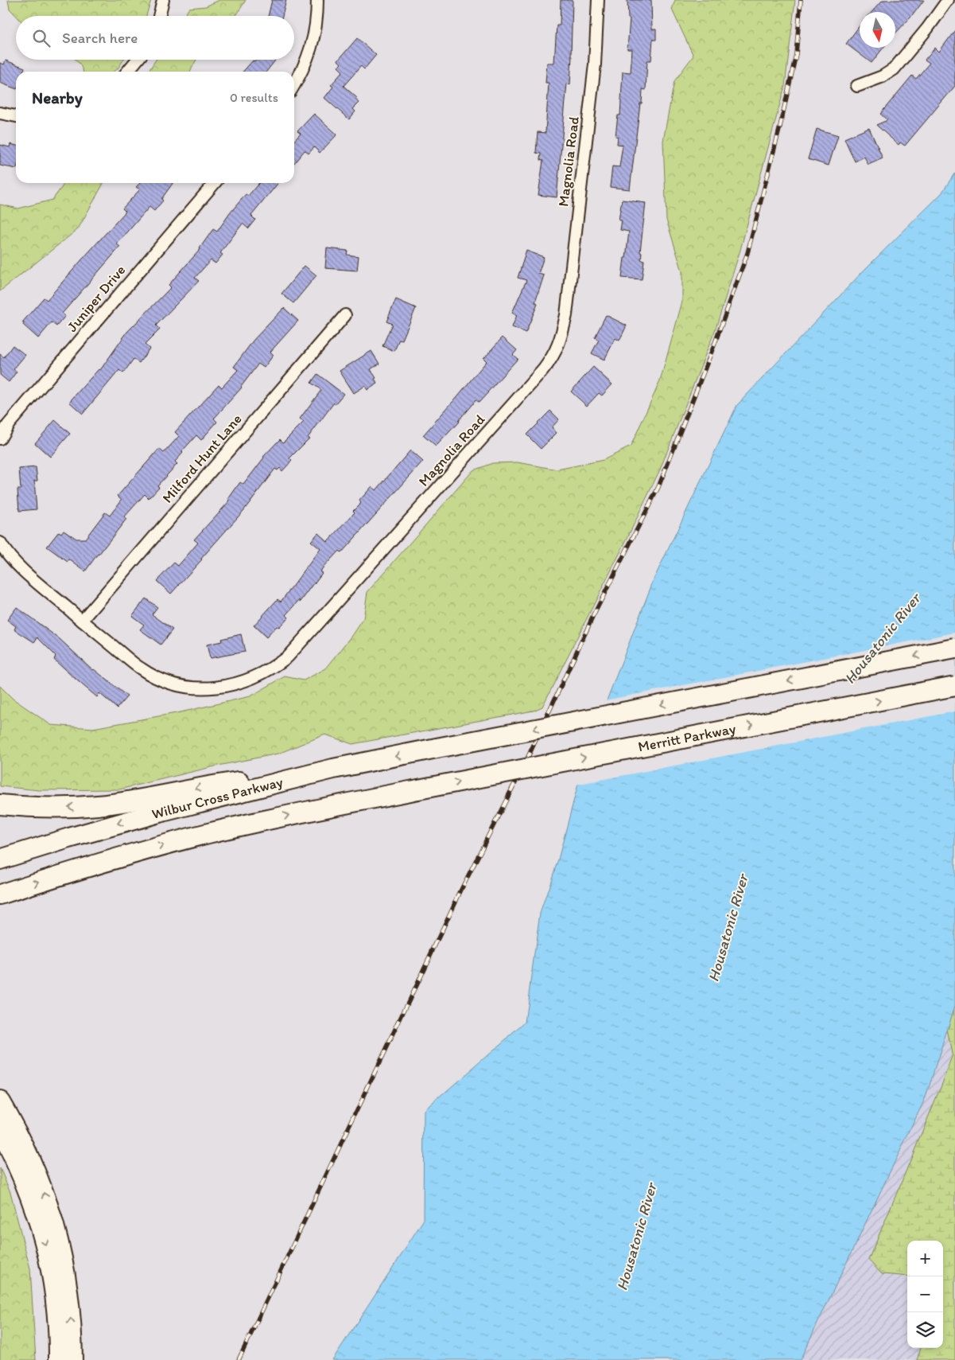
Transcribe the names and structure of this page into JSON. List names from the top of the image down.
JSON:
{
  "streets": {
    "highway": ["Merritt Parkway", "Wilbur Cross Parkway"],
    "street": ["Magnolia Road", "Juniper Drive", "Milford Hunt Lane"]
  },
  "crossings": [
    ["Magnolia Road", "Milford Hunt Lane"]
  ],
  "water": ["Housatonic River"],
  "north": "bottom",
  "page": {
    "search": "Search here",
    "heading": ["Nearby", "0 results"],
    "map_buttons": ["+", "−"]
  }
}
